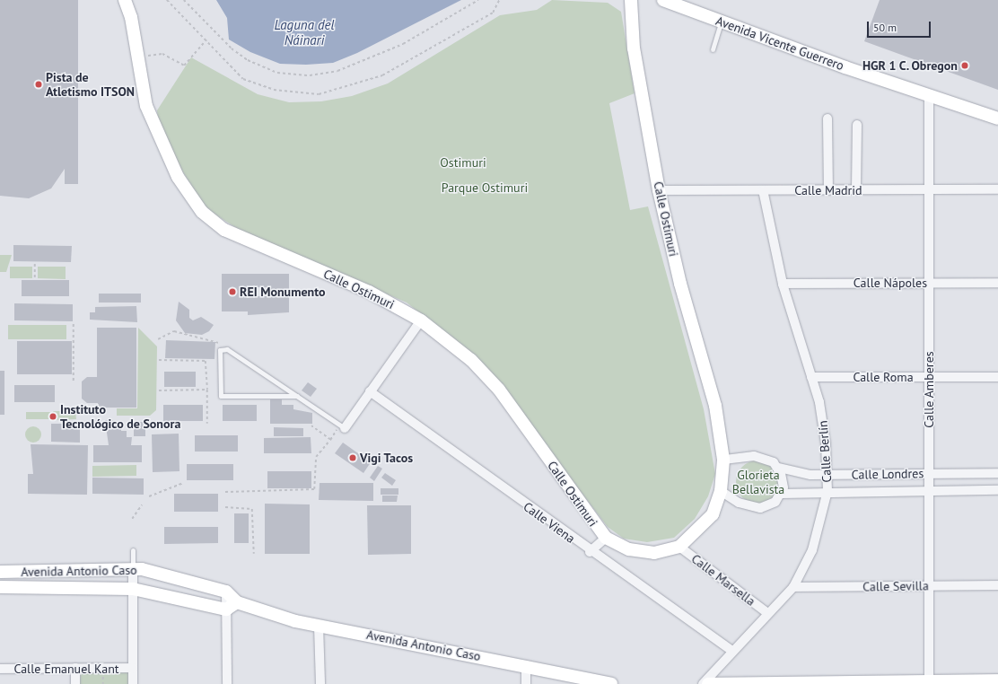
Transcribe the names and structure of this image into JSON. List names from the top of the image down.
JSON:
{
  "streets": {
    "street": [
      "Avenida Vicente Guerrero",
      "Calle Madrid",
      "Calle Ostimuri",
      "Calle Nápoles",
      "Calle Roma",
      "Calle Amberes",
      "Calle Berlín",
      "Calle Londres",
      "Calle Viena",
      "Avenida Antonio Caso",
      "Calle Marsella",
      "Calle Sevilla",
      "Calle Emanuel Kant"
    ]
  },
  "crossings": [
    ["Avenida Vicente Guerrero", "Calle Amberes"],
    ["Calle Madrid", "Calle Ostimuri"],
    ["Calle Madrid", "Calle Amberes"],
    ["Calle Madrid", "Calle Berlín"],
    ["Calle Ostimuri", "Calle Londres"],
    ["Calle Ostimuri", "Calle Marsella"],
    ["Calle Nápoles", "Calle Amberes"],
    ["Calle Nápoles", "Calle Berlín"],
    ["Calle Roma", "Calle Amberes"],
    ["Calle Roma", "Calle Berlín"],
    ["Calle Amberes", "Calle Londres"],
    ["Calle Amberes", "Calle Sevilla"],
    ["Calle Berlín", "Calle Londres"],
    ["Calle Berlín", "Calle Viena"],
    ["Calle Berlín", "Calle Marsella"],
    ["Calle Berlín", "Calle Sevilla"]
  ],
  "water": ["Laguna del Náinari"],
  "parks": ["Ostimuri", "Parque Ostimuri", "Glorieta Bellavista"],
  "places": [
    "HGR 1 C. Obregon",
    "Pista de Atletismo ITSON",
    "REI Monumento",
    "Instituto Tecnológico de Sonora",
    "Vigi Tacos"
  ],
  "scale_bar": "50 m"
}
